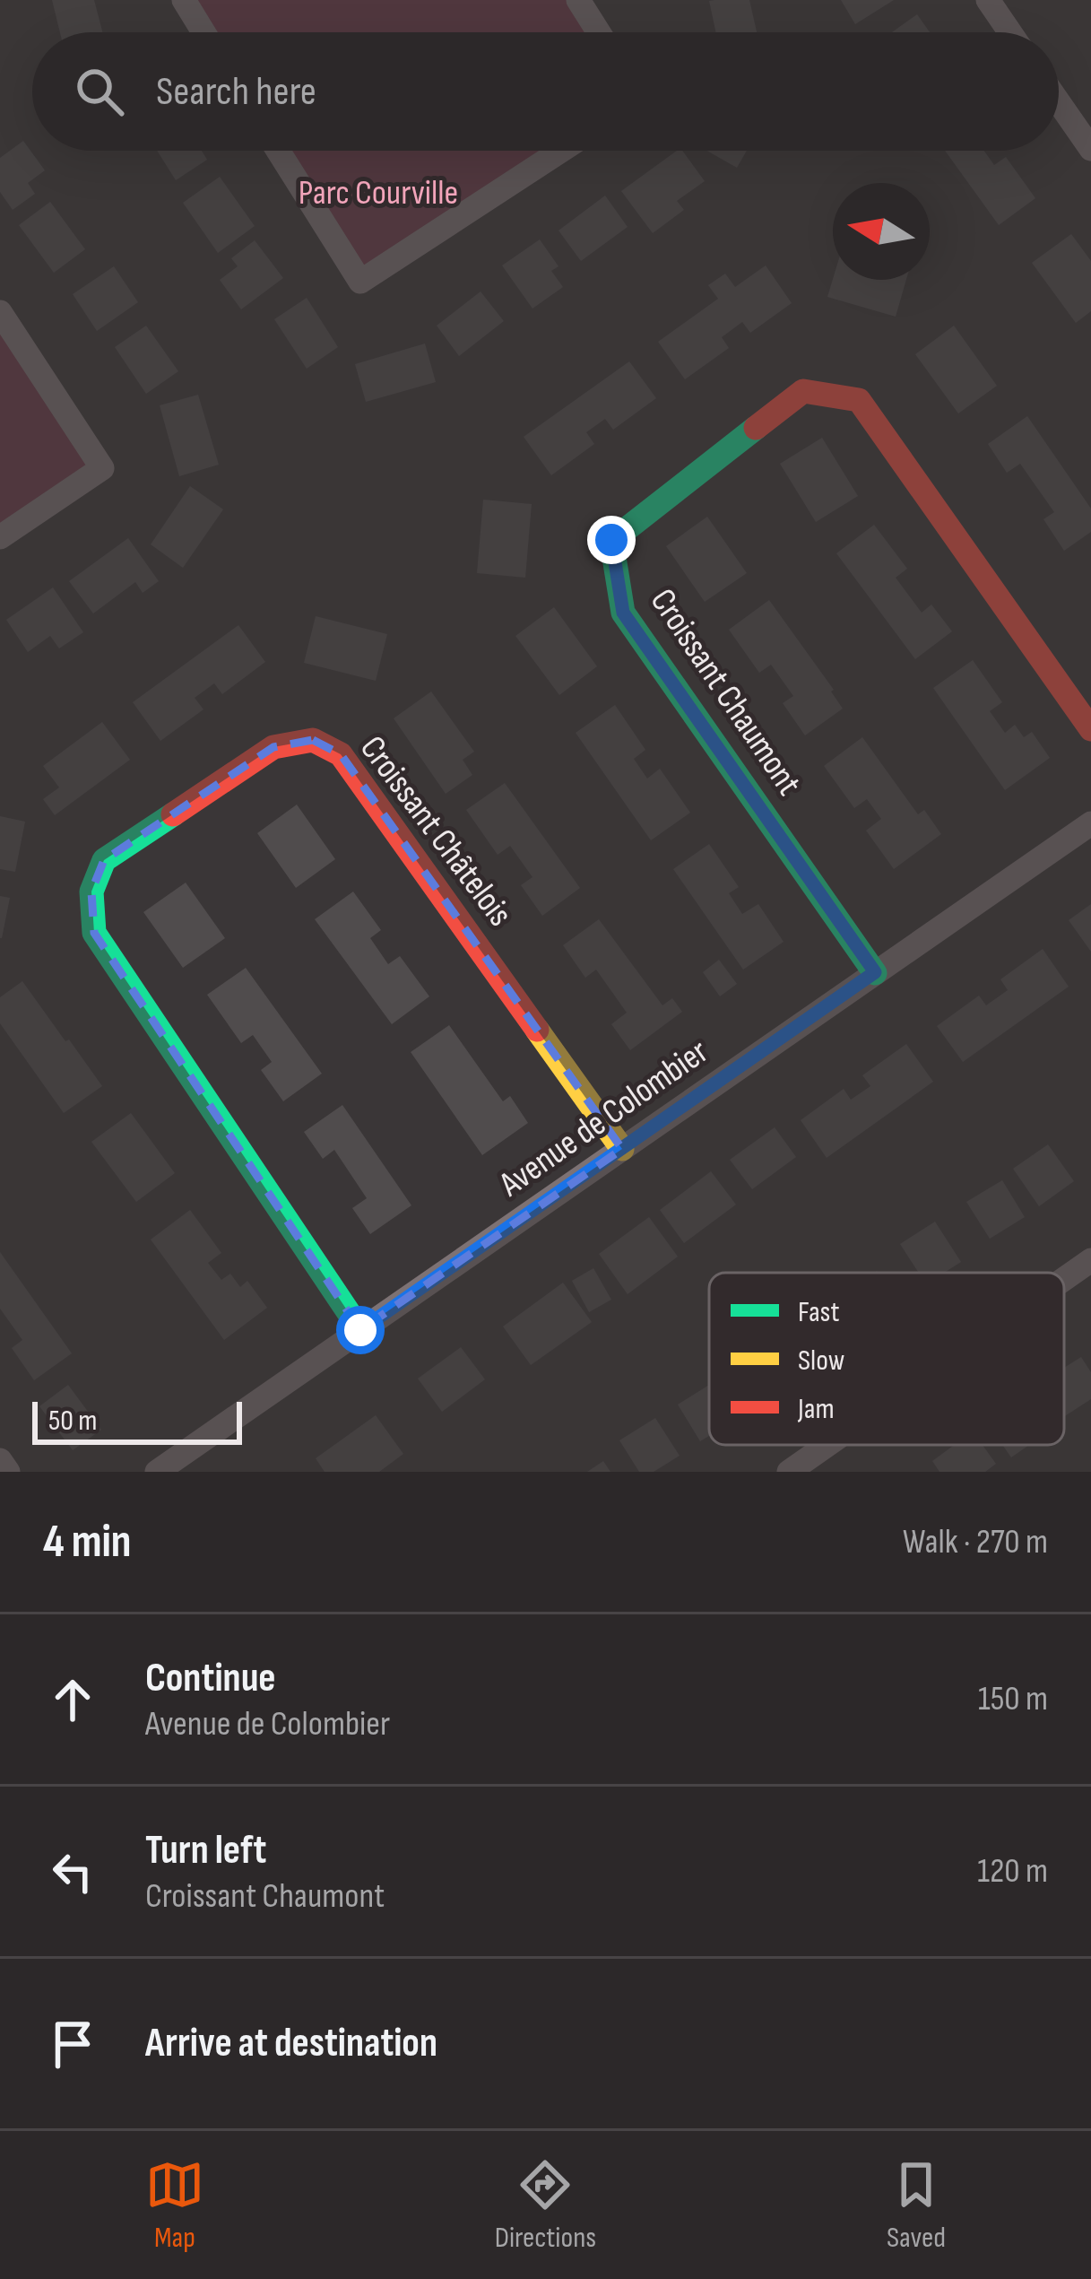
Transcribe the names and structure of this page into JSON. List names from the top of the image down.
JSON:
{
  "streets": {
    "street": ["Croissant Chaumont", "Croissant Châtelois", "Avenue de Colombier"]
  },
  "crossings": [
    ["Croissant Chaumont", "Avenue de Colombier"],
    ["Croissant Châtelois", "Avenue de Colombier"]
  ],
  "parks": ["Parc Courville"],
  "legend": ["Fast", "Slow", "Jam"],
  "scale_bar": "50 m",
  "north": "left",
  "page": {
    "search": "Search here",
    "scale": "50 m",
    "heading": ["4 min", "Walk · 270 m"],
    "list": [
      ["Continue", "Avenue de Colombier", "150 m"],
      ["Turn left", "Croissant Chaumont", "120 m"],
      "Arrive at destination"
    ],
    "nav": ["Map", "Directions", "Saved"]
  }
}
